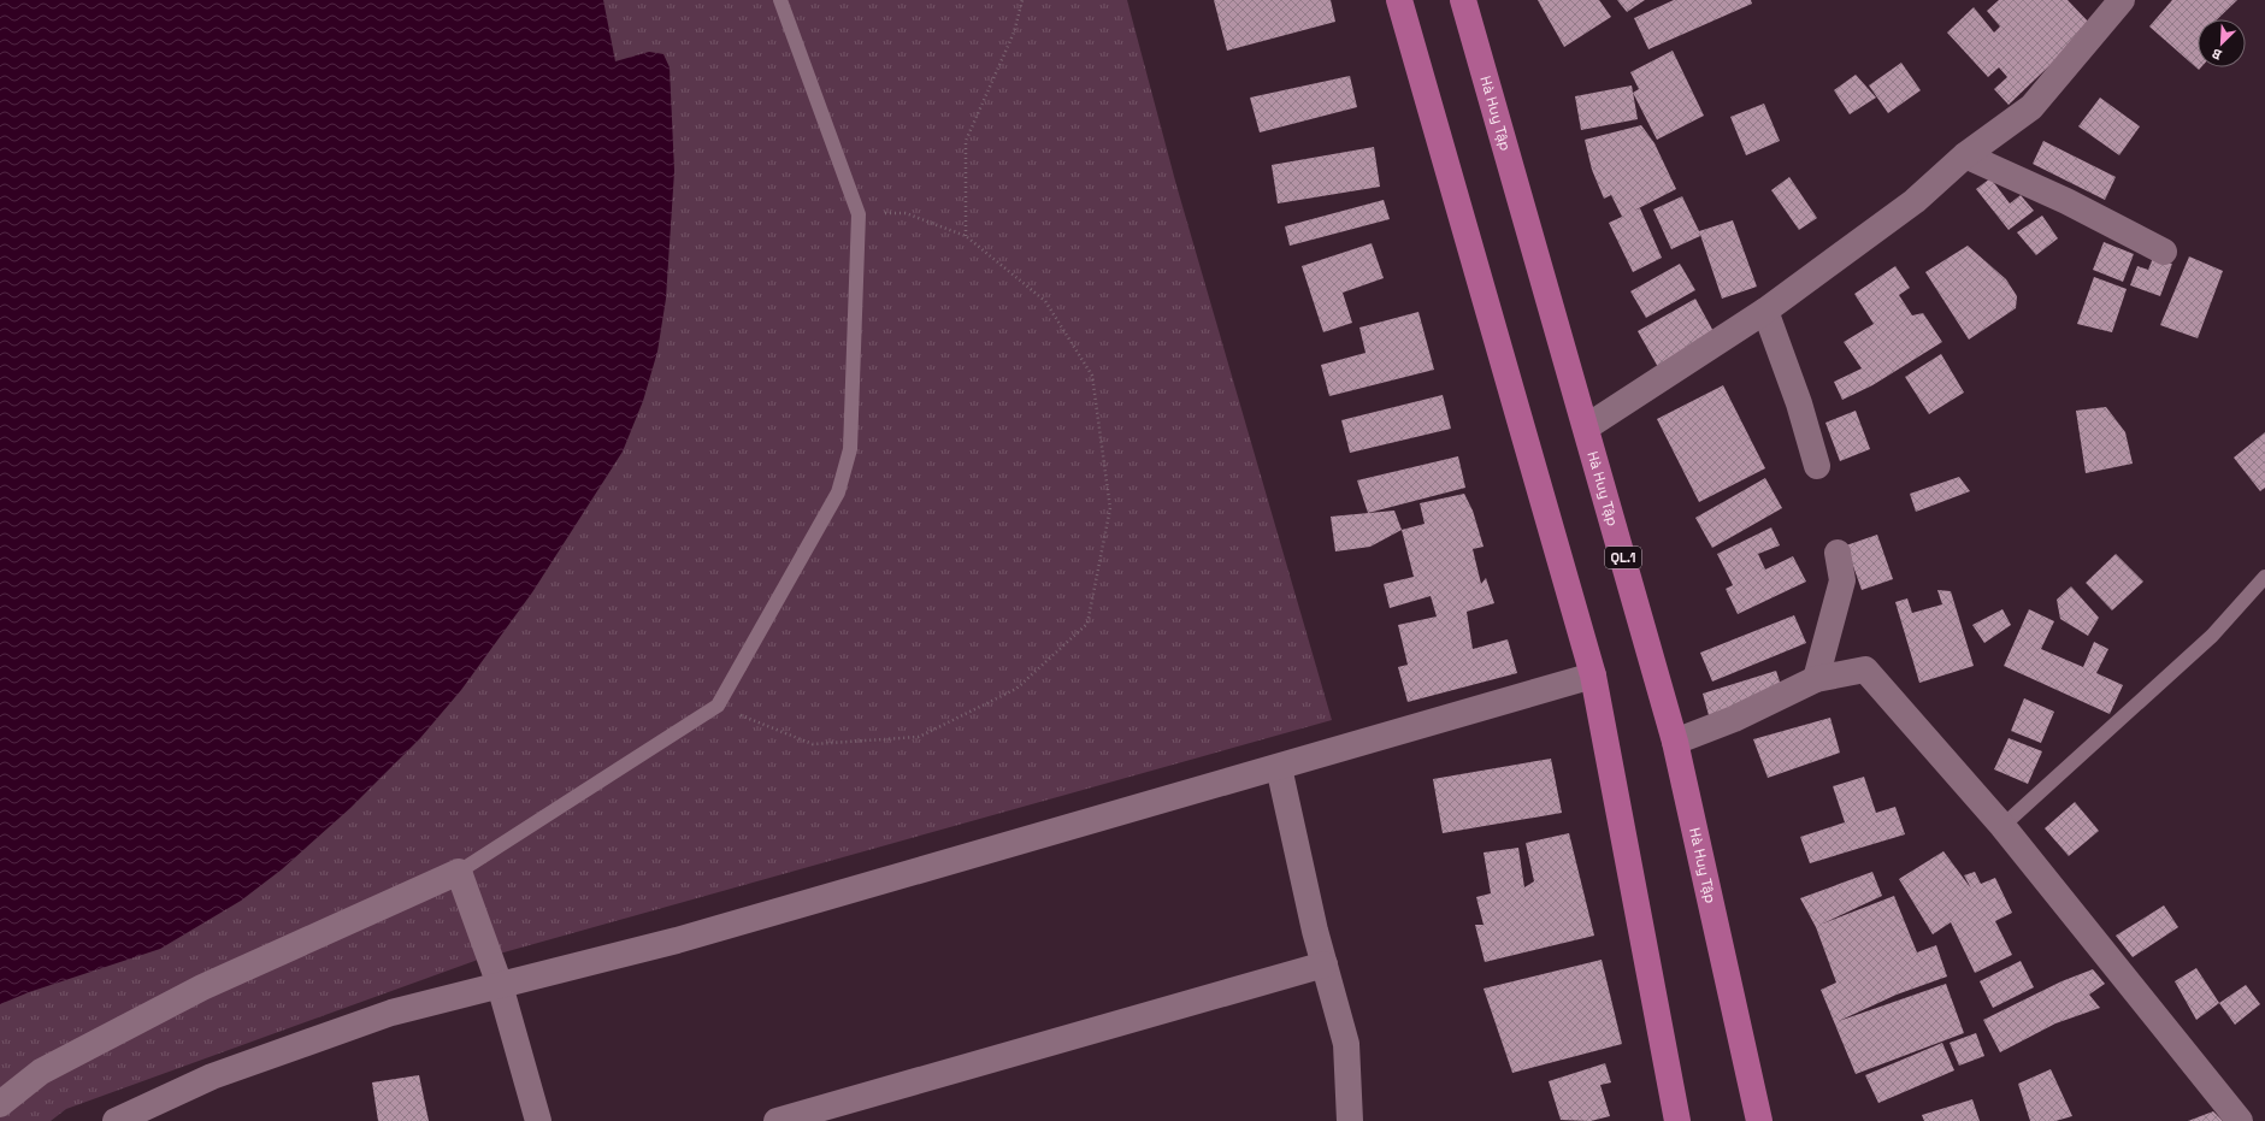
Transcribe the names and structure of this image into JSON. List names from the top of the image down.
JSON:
{
  "streets": {
    "main road": ["Hà Huy Tập", "QL.1"]
  },
  "north": "bottom left"
}
